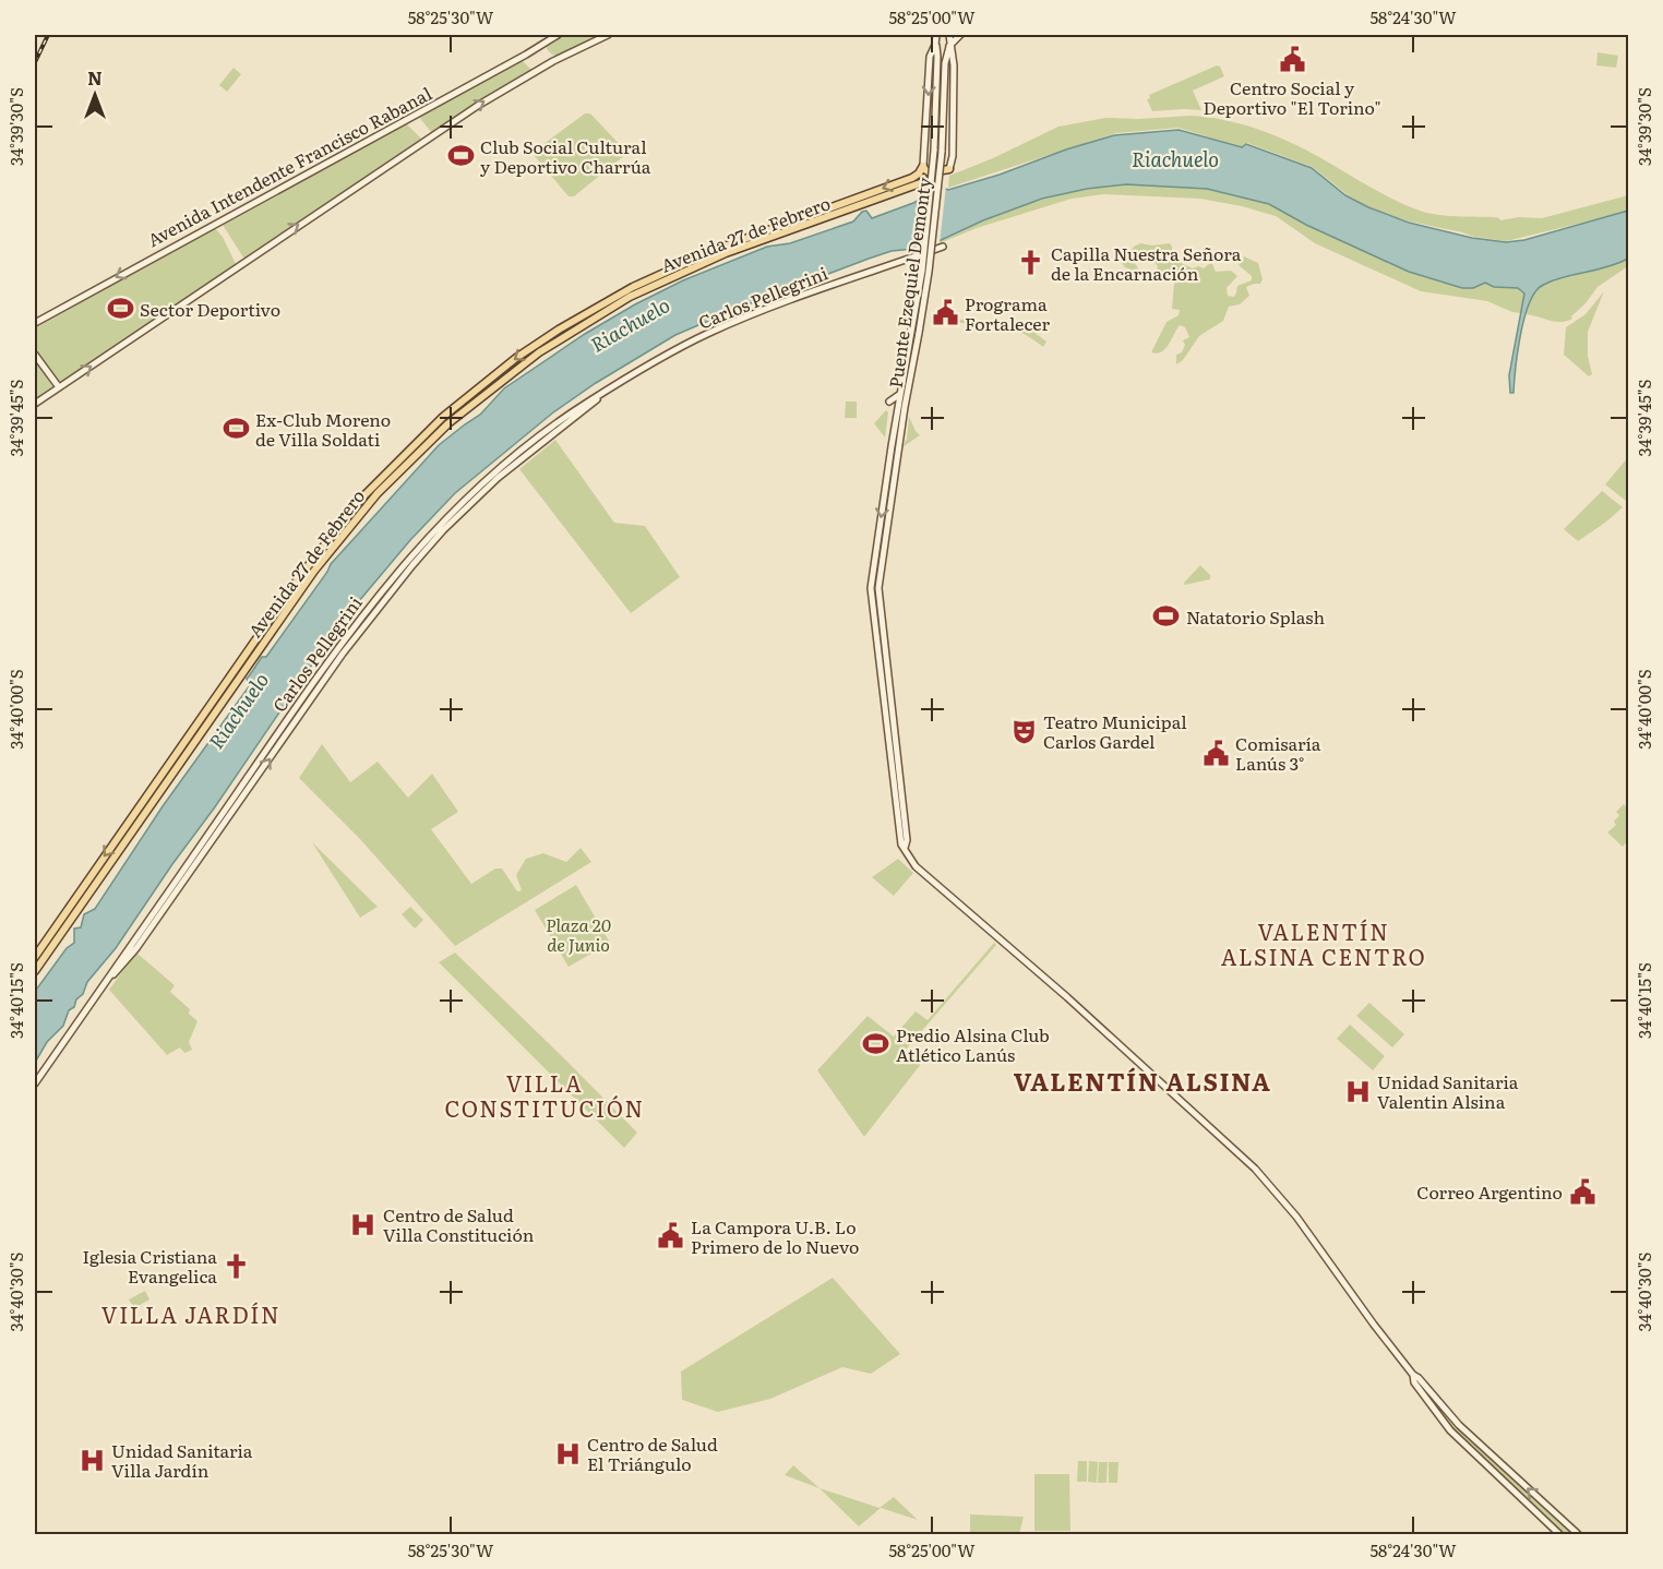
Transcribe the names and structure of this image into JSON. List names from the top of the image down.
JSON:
{
  "streets": {
    "main road": [
      "Avenida Intendente Francisco Rabanal",
      "Avenida 27 de Febrero",
      "Puente Ezequiel Demonty",
      "Carlos Pellegrini"
    ]
  },
  "districts": [
    "VALENTÍN ALSINA CENTRO",
    "VALENTÍN ALSINA",
    "VILLA CONSTITUCIÓN",
    "VILLA JARDÍN"
  ],
  "water": ["Riachuelo"],
  "parks": ["Plaza 20 de Junio"],
  "places": {
    "public building": [
      "Centro Social y Deportivo \"El Torino\"",
      "Programa Fortalecer",
      "Comisaría Lanús 3°",
      "Correo Argentino",
      "La Campora U.B. Lo Primero de lo Nuevo"
    ],
    "sports": [
      "Club Social Cultural y Deportivo Charrúa",
      "Sector Deportivo",
      "Ex-Club Moreno de Villa Soldati",
      "Natatorio Splash",
      "Predio Alsina Club Atlético Lanús"
    ],
    "church": ["Capilla Nuestra Señora de la Encarnación", "Iglesia Cristiana Evangelica"],
    "theatre": ["Teatro Municipal Carlos Gardel"],
    "hospital": [
      "Unidad Sanitaria Valentin Alsina",
      "Centro de Salud Villa Constitución",
      "Centro de Salud El Triángulo",
      "Unidad Sanitaria Villa Jardín"
    ]
  },
  "north": "top",
  "coordinates": [
    "58°25'30\"W",
    "58°25'00\"W",
    "58°24'30\"W",
    "34°39'30\"S",
    "34°39'45\"S",
    "34°40'00\"S",
    "34°40'15\"S",
    "34°40'30\"S"
  ]
}
